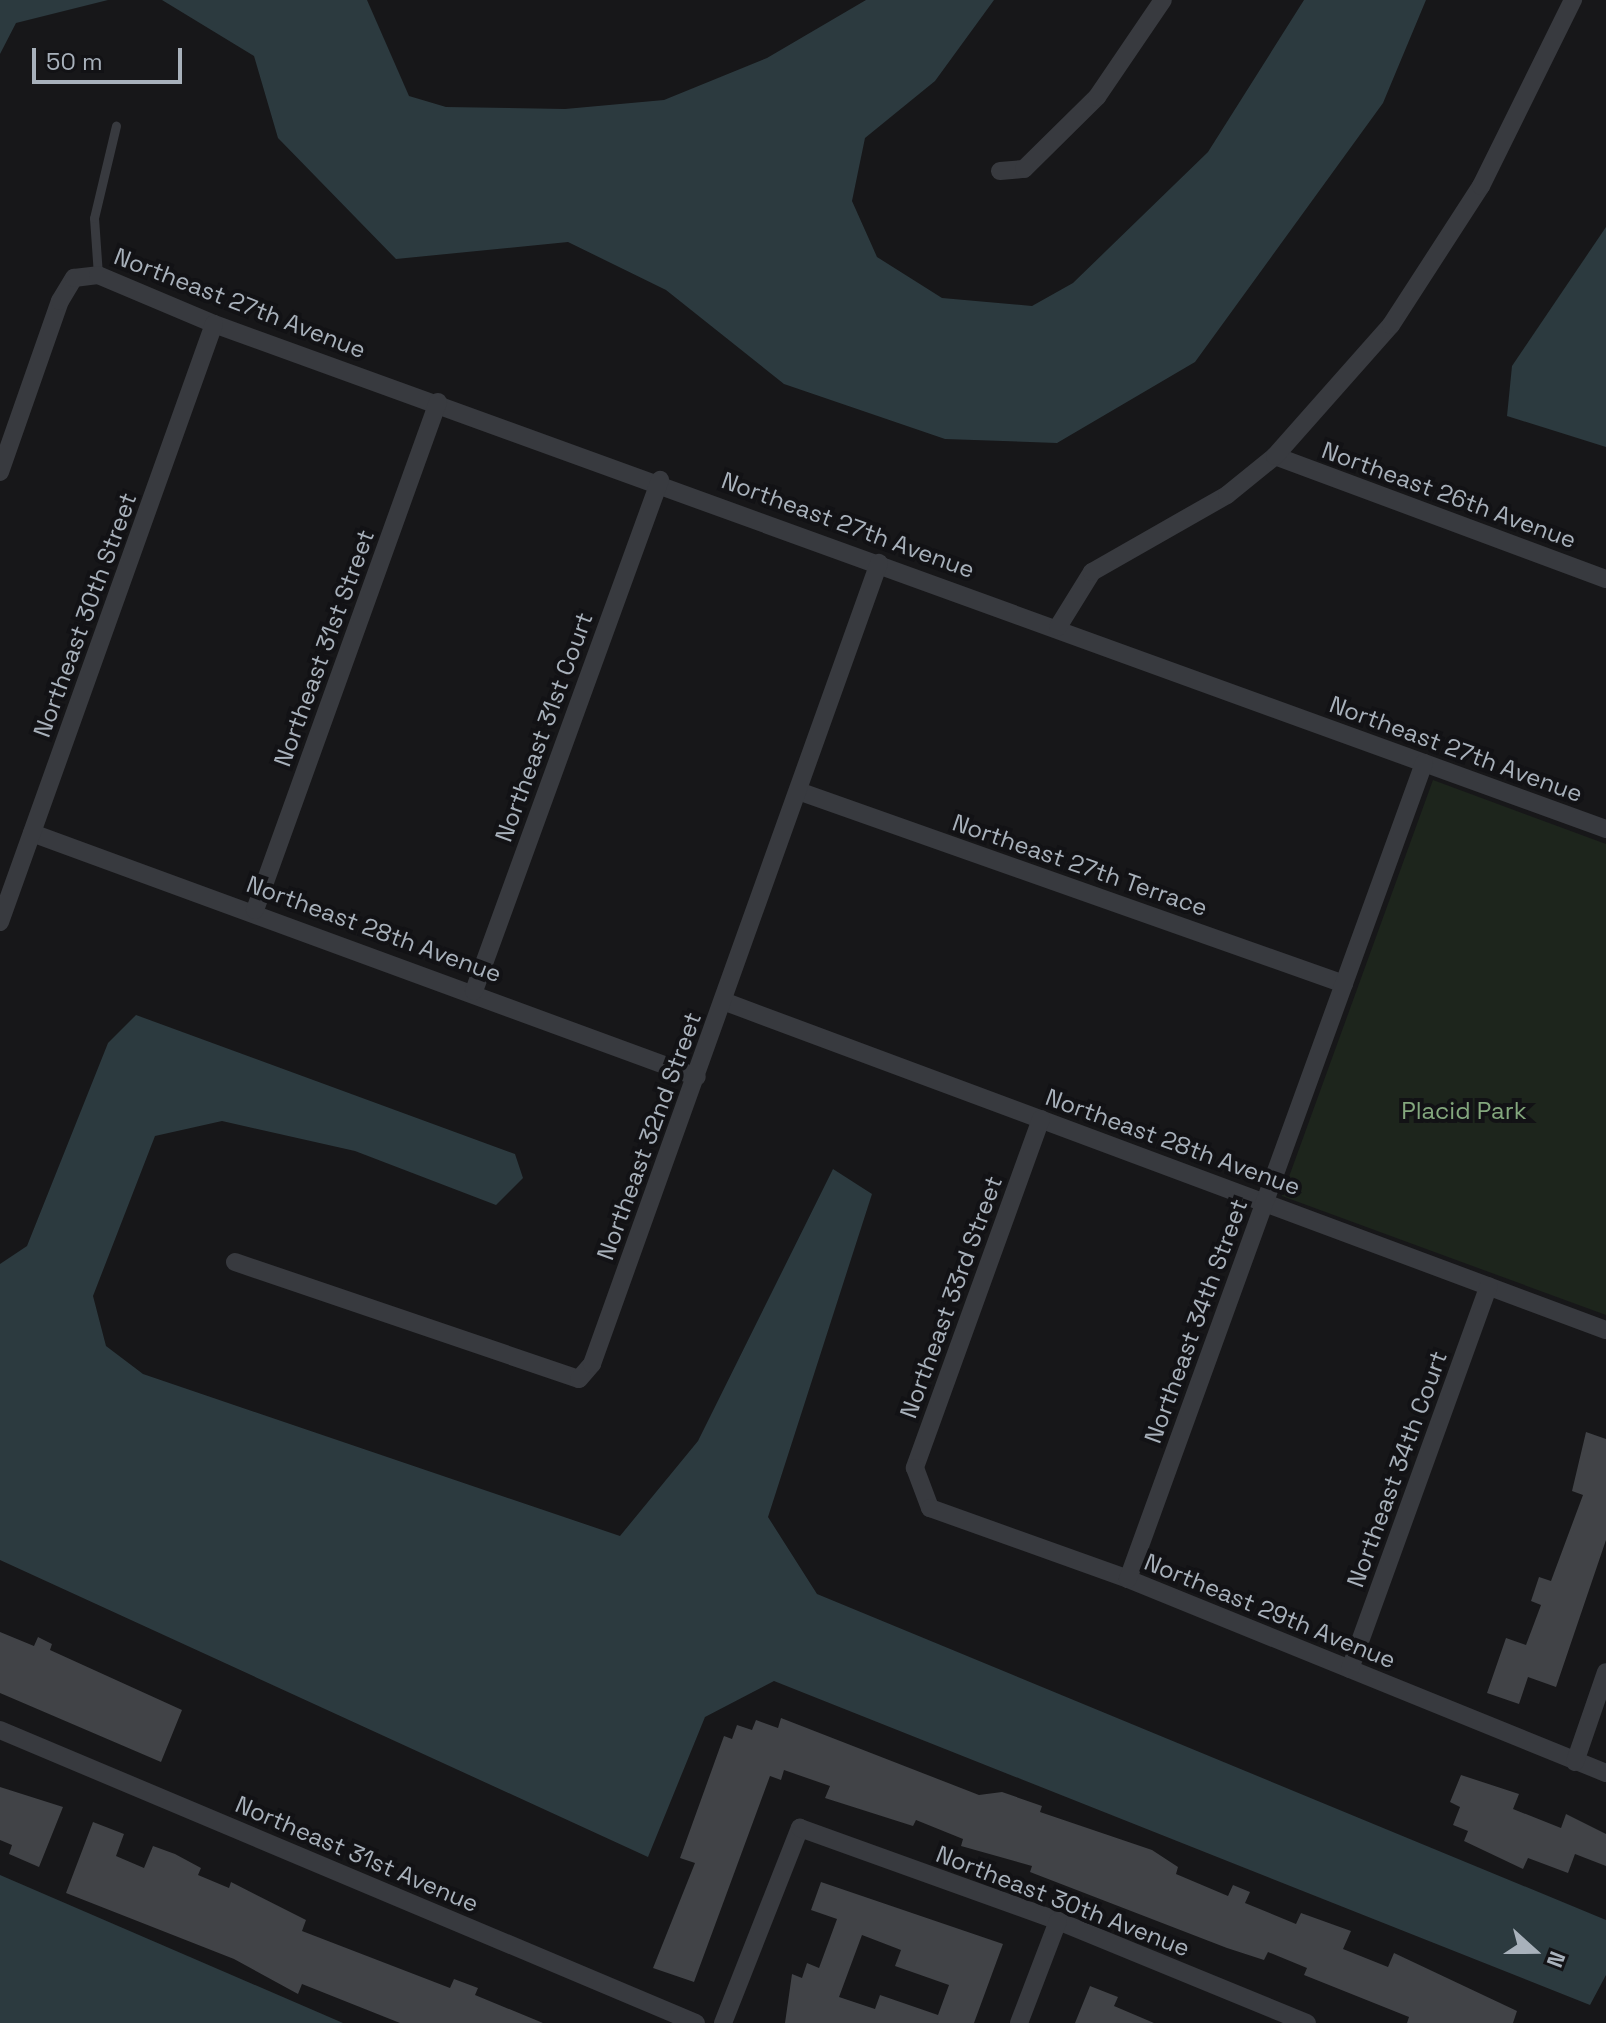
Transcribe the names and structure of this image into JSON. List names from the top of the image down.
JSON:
{
  "streets": {
    "street": [
      "Northeast 27th Avenue",
      "Northeast 26th Avenue",
      "Northeast 30th Street",
      "Northeast 31st Street",
      "Northeast 31st Court",
      "Northeast 27th Terrace",
      "Northeast 28th Avenue",
      "Northeast 32nd Street",
      "Northeast 33rd Street",
      "Northeast 34th Street",
      "Northeast 34th Court",
      "Northeast 29th Avenue",
      "Northeast 31st Avenue",
      "Northeast 30th Avenue"
    ]
  },
  "crossings": [
    ["Northeast 27th Avenue", "Northeast 30th Street"],
    ["Northeast 27th Avenue", "Northeast 31st Street"],
    ["Northeast 27th Avenue", "Northeast 31st Court"],
    ["Northeast 27th Avenue", "Northeast 32nd Street"],
    ["Northeast 27th Avenue", "Northeast 34th Street"],
    ["Northeast 30th Street", "Northeast 28th Avenue"],
    ["Northeast 31st Street", "Northeast 28th Avenue"],
    ["Northeast 31st Court", "Northeast 28th Avenue"],
    ["Northeast 27th Terrace", "Northeast 32nd Street"],
    ["Northeast 27th Terrace", "Northeast 34th Street"],
    ["Northeast 28th Avenue", "Northeast 32nd Street"],
    ["Northeast 28th Avenue", "Northeast 33rd Street"],
    ["Northeast 28th Avenue", "Northeast 34th Street"],
    ["Northeast 28th Avenue", "Northeast 34th Court"],
    ["Northeast 33rd Street", "Northeast 29th Avenue"],
    ["Northeast 34th Street", "Northeast 29th Avenue"],
    ["Northeast 34th Court", "Northeast 29th Avenue"]
  ],
  "parks": ["Placid Park"],
  "scale_bar": "50 m",
  "north": "right"
}
